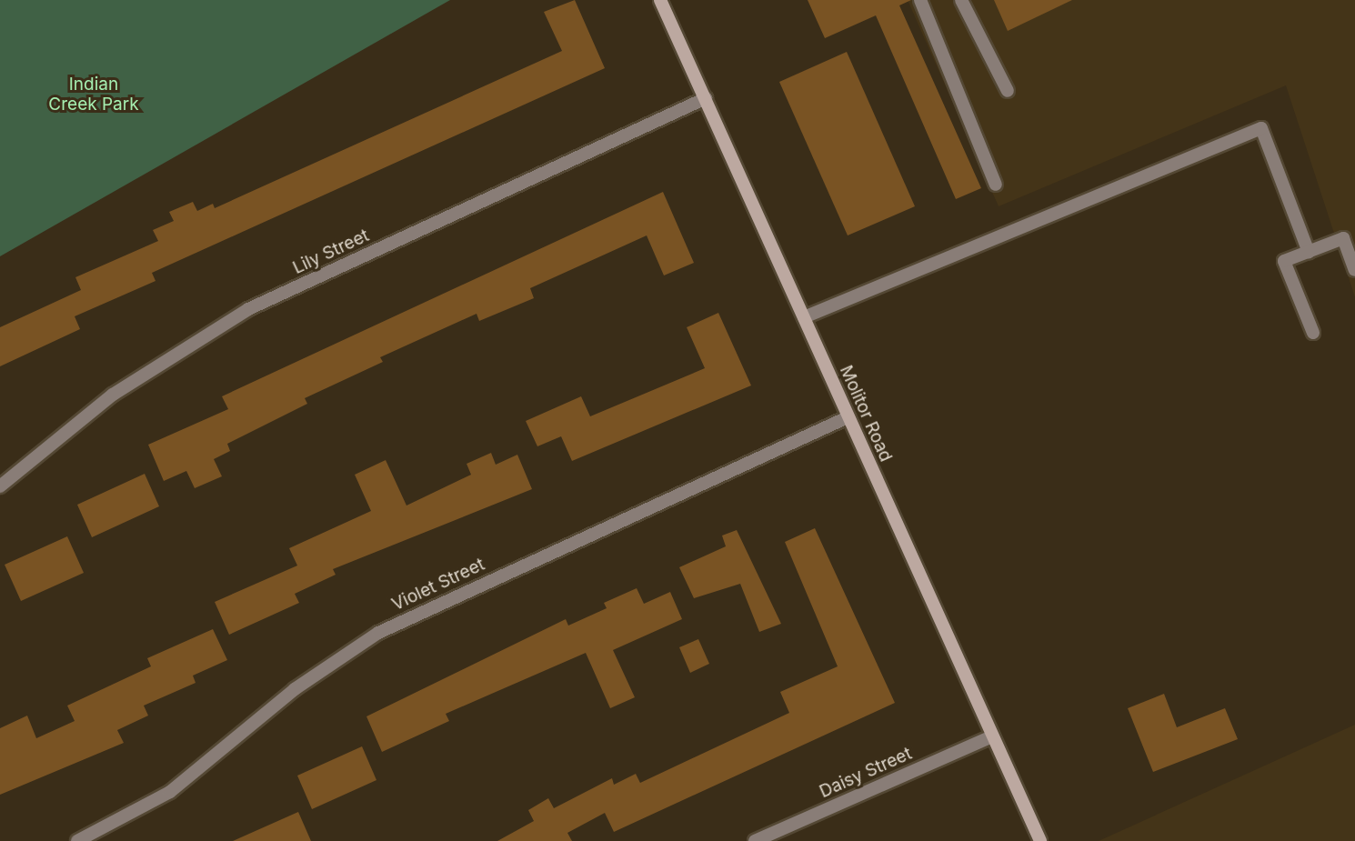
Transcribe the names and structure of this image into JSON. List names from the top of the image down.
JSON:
{
  "streets": {
    "street": [
      "Lily Street",
      "Molitor Road",
      "Violet Street",
      "Daisy Street"
    ]
  },
  "crossings": [
    ["Lily Street", "Molitor Road"],
    ["Molitor Road", "Violet Street"],
    ["Molitor Road", "Daisy Street"]
  ],
  "parks": ["Indian Creek Park"]
}
